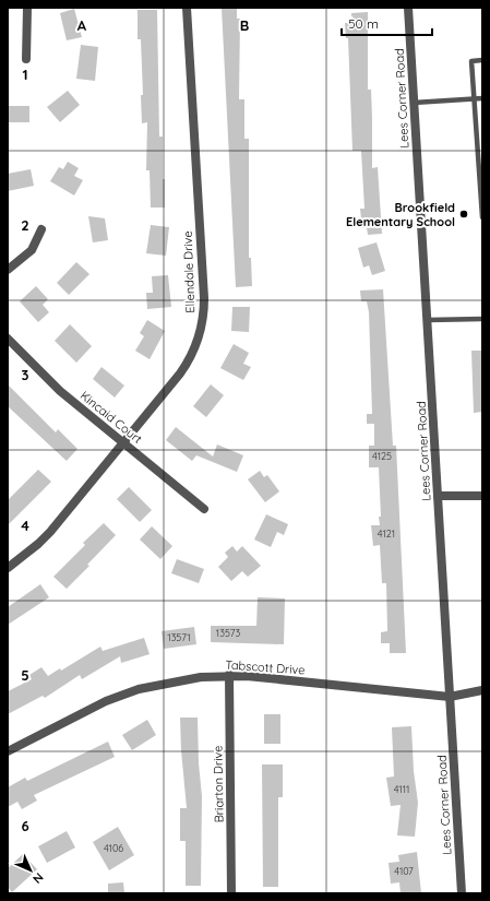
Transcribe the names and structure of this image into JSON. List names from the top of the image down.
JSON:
{
  "streets": {
    "street": [
      "Lees Corner Road",
      "Ellendale Drive",
      "Kincaid Court",
      "Tabscott Drive",
      "Briarton Drive"
    ]
  },
  "crossings": [
    ["Lees Corner Road", "Tabscott Drive"],
    ["Ellendale Drive", "Kincaid Court"],
    ["Tabscott Drive", "Briarton Drive"]
  ],
  "places": ["Brookfield Elementary School"],
  "house_numbers": [
    "4125",
    "4121",
    "13573",
    "13571",
    "4111",
    "4106",
    "4107"
  ],
  "scale_bar": "50 m",
  "north": "bottom right",
  "grid": {
    "columns": ["A", "B"],
    "rows": [
      "1",
      "2",
      "3",
      "4",
      "5",
      "6"
    ]
  }
}
